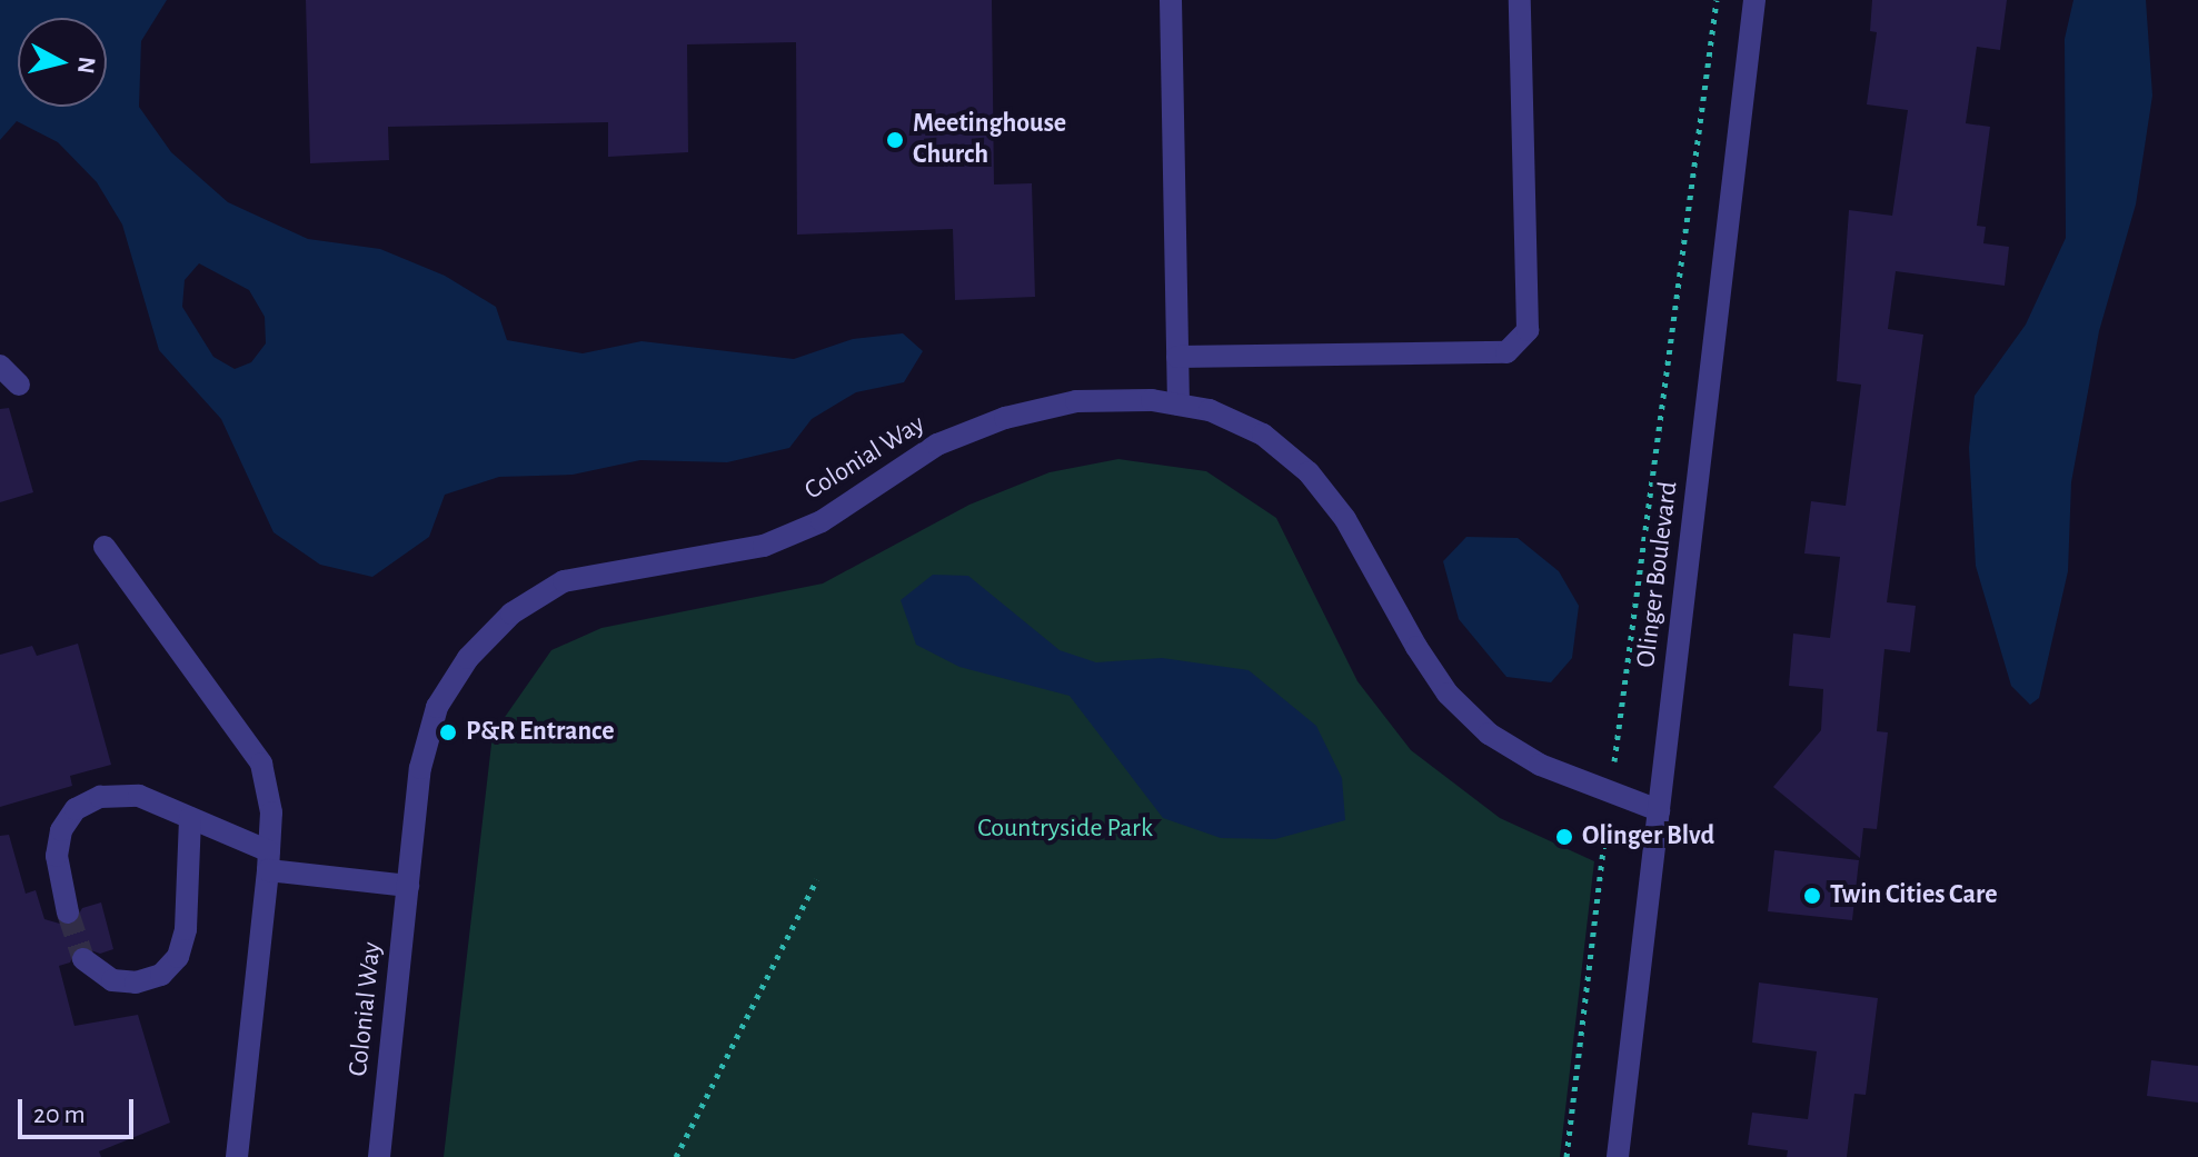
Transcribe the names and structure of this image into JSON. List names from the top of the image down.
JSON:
{
  "streets": {
    "street": ["Colonial Way", "Olinger Boulevard"]
  },
  "crossings": [
    ["Colonial Way", "Olinger Boulevard"]
  ],
  "parks": ["Countryside Park"],
  "places": [
    "Meetinghouse Church",
    "P&R Entrance",
    "Olinger Blvd",
    "Twin Cities Care"
  ],
  "scale_bar": "20 m",
  "north": "right"
}
